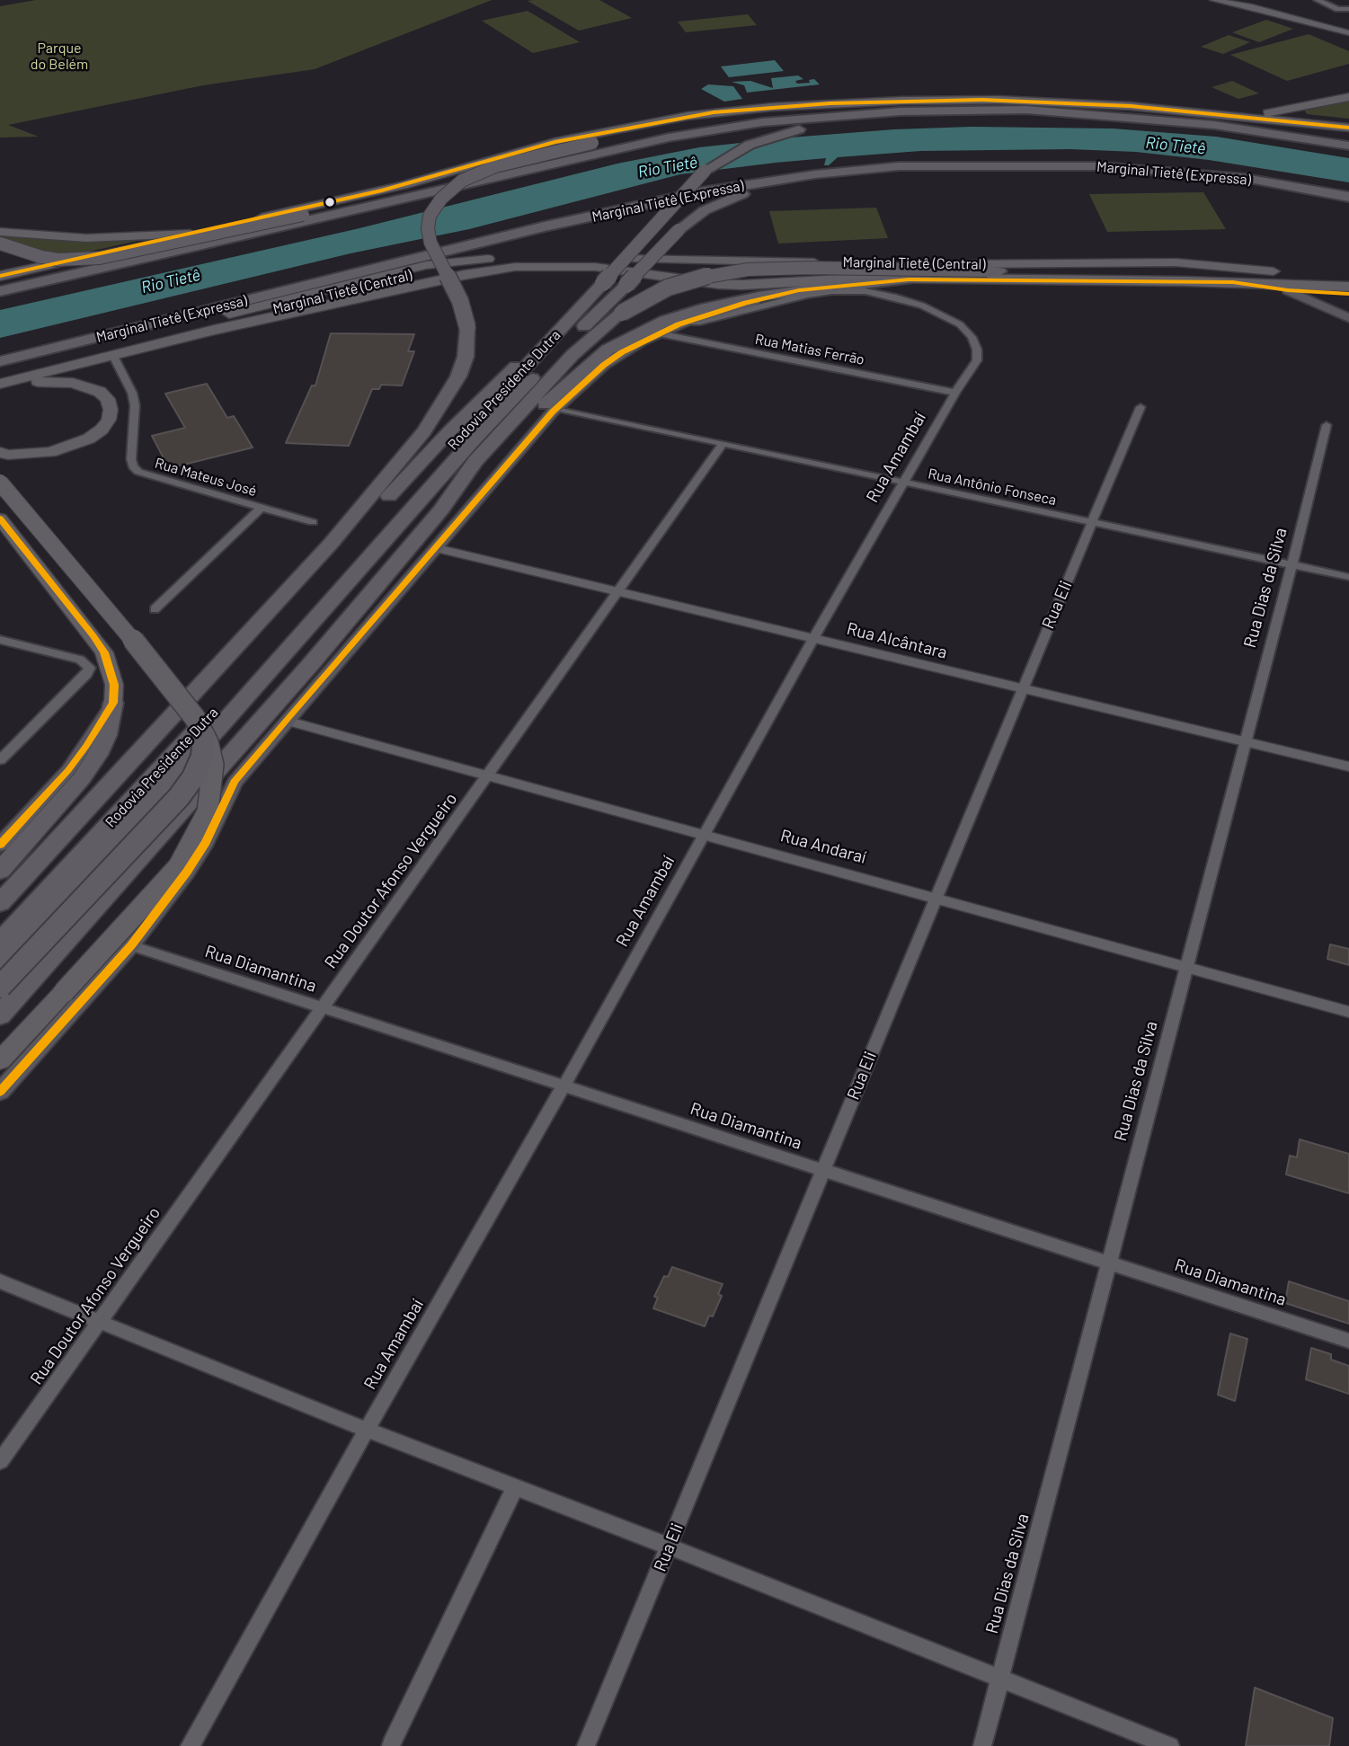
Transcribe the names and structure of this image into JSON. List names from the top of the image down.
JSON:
{
  "streets": {
    "highway": ["Marginal Tietê (Expressa)", "Marginal Tietê (Central)", "Rodovia Presidente Dutra"],
    "main road": ["Rua Amambaí"],
    "street": [
      "Rua Matias Ferrão",
      "Rua Mateus José",
      "Rua Antônio Fonseca",
      "Rua Dias da Silva",
      "Rua Eli",
      "Rua Alcântara",
      "Rua Andaraí",
      "Rua Doutor Afonso Vergueiro",
      "Rua Diamantina"
    ]
  },
  "crossings": [
    ["Marginal Tietê (Expressa)", "Rodovia Presidente Dutra"],
    ["Rua Matias Ferrão", "Rua Amambaí"],
    ["Rua Amambaí", "Rua Antônio Fonseca"],
    ["Rua Amambaí", "Rua Alcântara"],
    ["Rua Amambaí", "Rua Andaraí"],
    ["Rua Amambaí", "Rua Diamantina"],
    ["Rua Antônio Fonseca", "Rua Dias da Silva"],
    ["Rua Antônio Fonseca", "Rua Eli"],
    ["Rua Antônio Fonseca", "Rua Doutor Afonso Vergueiro"],
    ["Rua Dias da Silva", "Rua Alcântara"],
    ["Rua Dias da Silva", "Rua Andaraí"],
    ["Rua Dias da Silva", "Rua Diamantina"],
    ["Rua Eli", "Rua Alcântara"],
    ["Rua Eli", "Rua Andaraí"],
    ["Rua Eli", "Rua Diamantina"],
    ["Rua Alcântara", "Rua Doutor Afonso Vergueiro"],
    ["Rua Andaraí", "Rua Doutor Afonso Vergueiro"],
    ["Rua Doutor Afonso Vergueiro", "Rua Diamantina"]
  ],
  "water": ["Rio Tietê"],
  "parks": ["Parque do Belém"]
}
